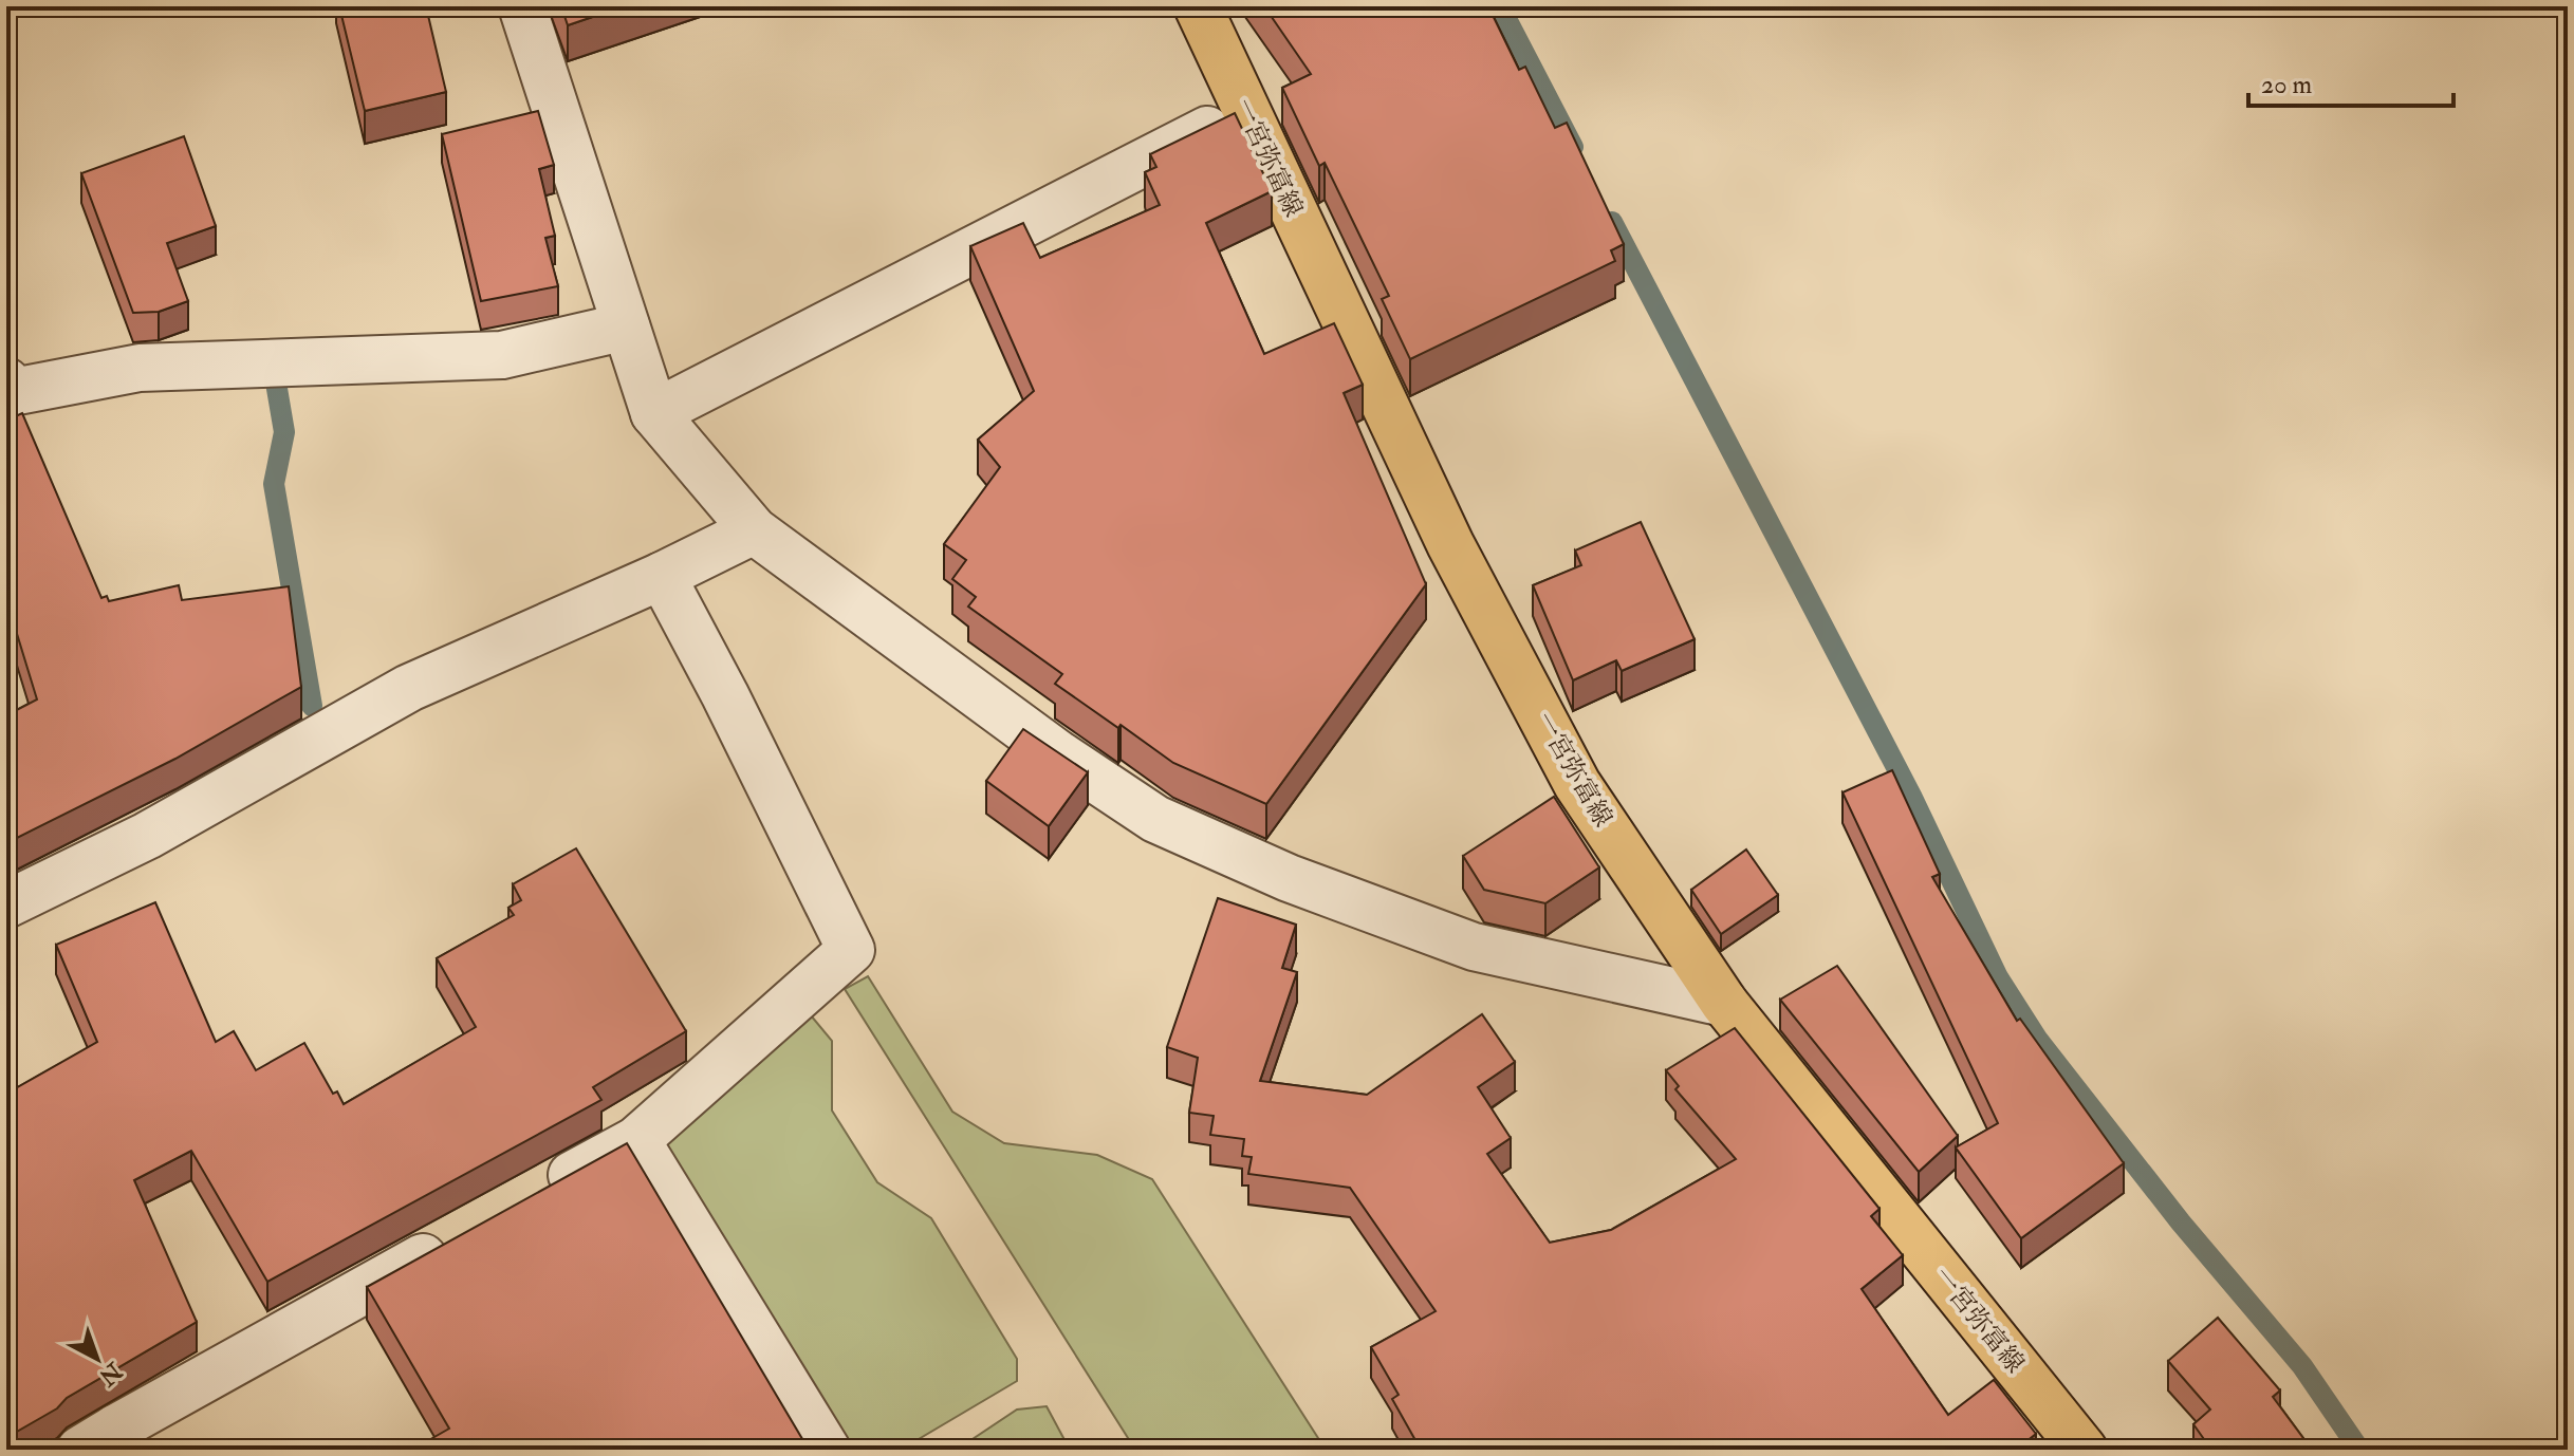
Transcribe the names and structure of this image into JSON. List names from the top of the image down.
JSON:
{
  "streets": {
    "main road": ["一宮弥富線"]
  },
  "scale_bar": "20 m",
  "north": "bottom right"
}
